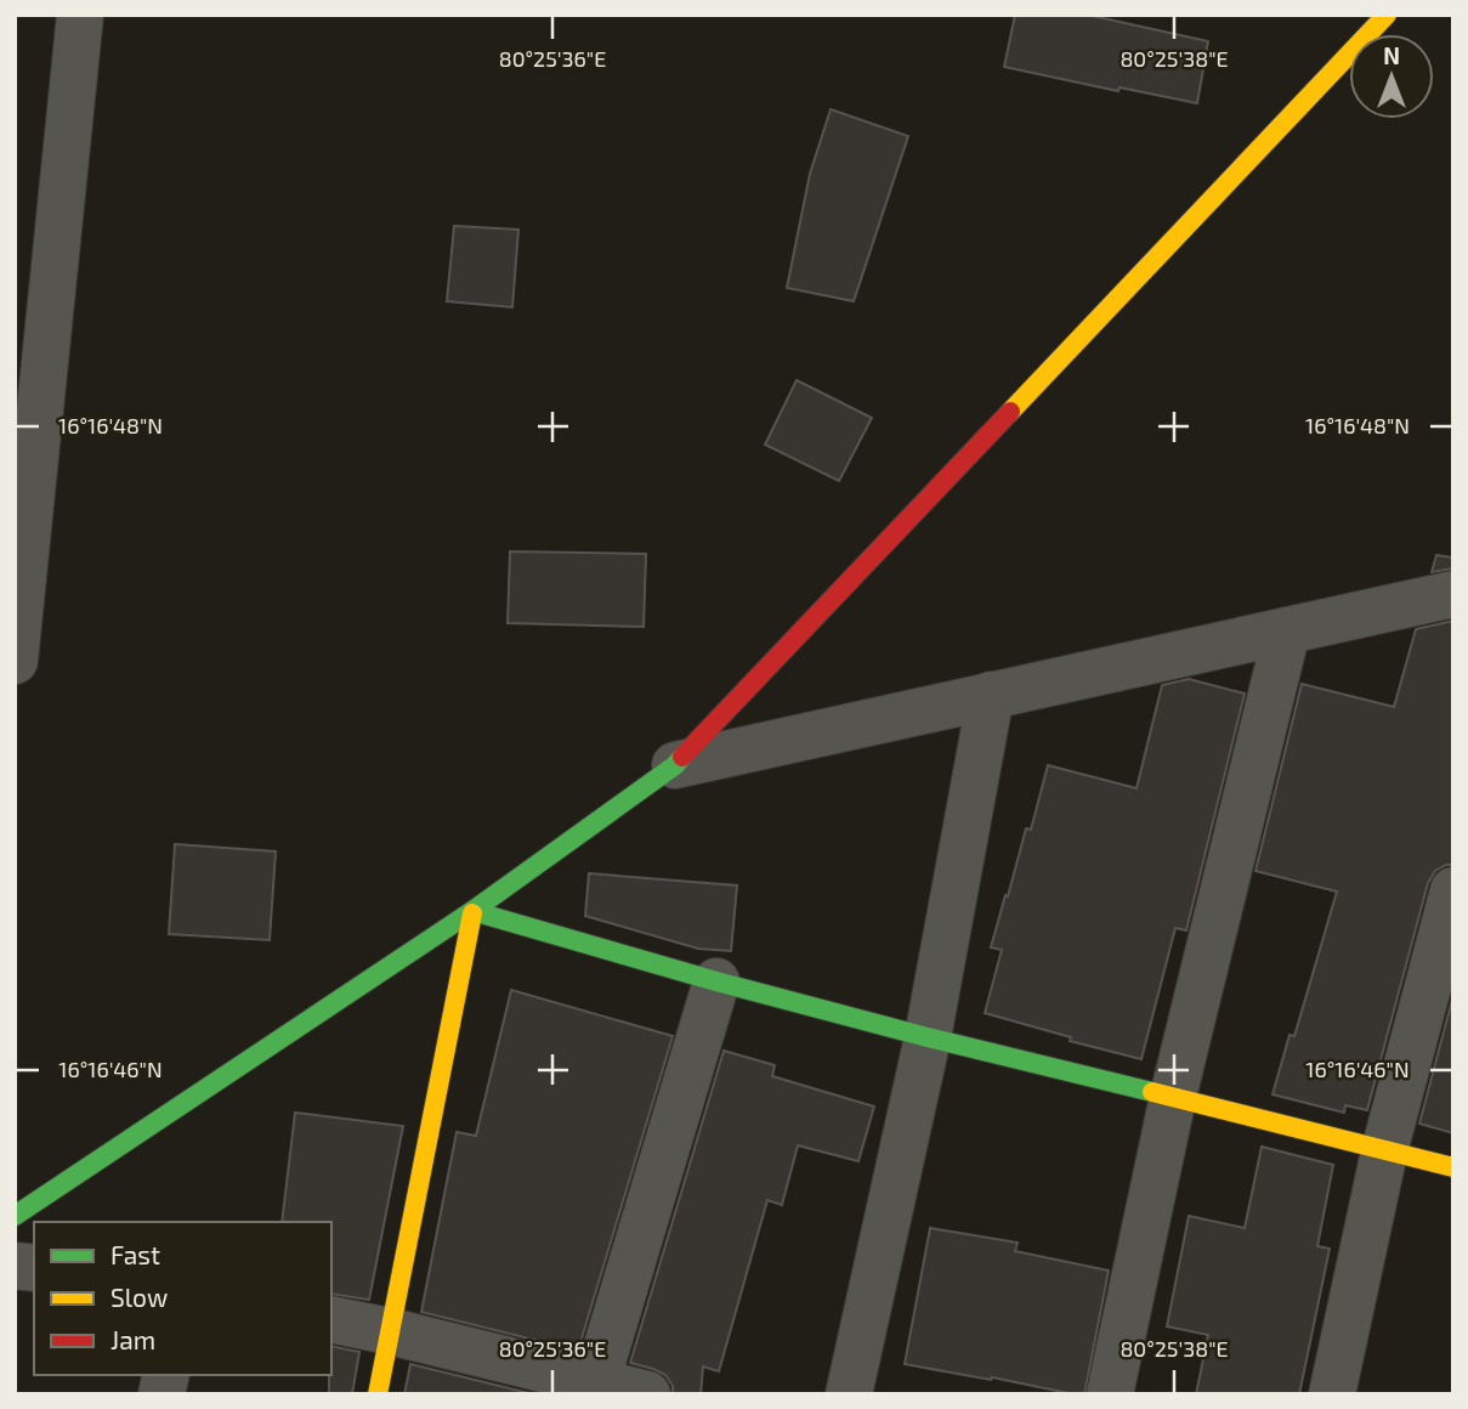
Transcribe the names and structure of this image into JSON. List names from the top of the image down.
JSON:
{
  "legend": ["Fast", "Slow", "Jam"],
  "north": "top",
  "coordinates": [
    "80°25'36\"E",
    "80°25'38\"E",
    "16°16'48\"N",
    "16°16'46\"N"
  ]
}
